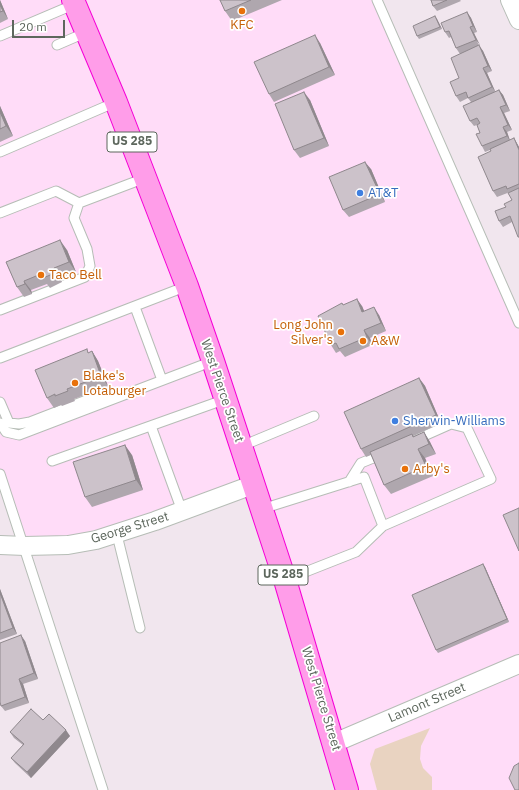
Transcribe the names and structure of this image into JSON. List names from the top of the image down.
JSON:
{
  "streets": {
    "highway": ["US 285", "West Pierce Street"],
    "street": ["George Street", "Lamont Street"]
  },
  "crossings": [
    ["West Pierce Street", "George Street"],
    ["West Pierce Street", "Lamont Street"]
  ],
  "places": [
    "KFC",
    "AT&T",
    "Taco Bell",
    "Long John Silver's",
    "A&W",
    "Blake's Lotaburger",
    "Sherwin-Williams",
    "Arby's"
  ],
  "scale_bar": "20 m"
}
